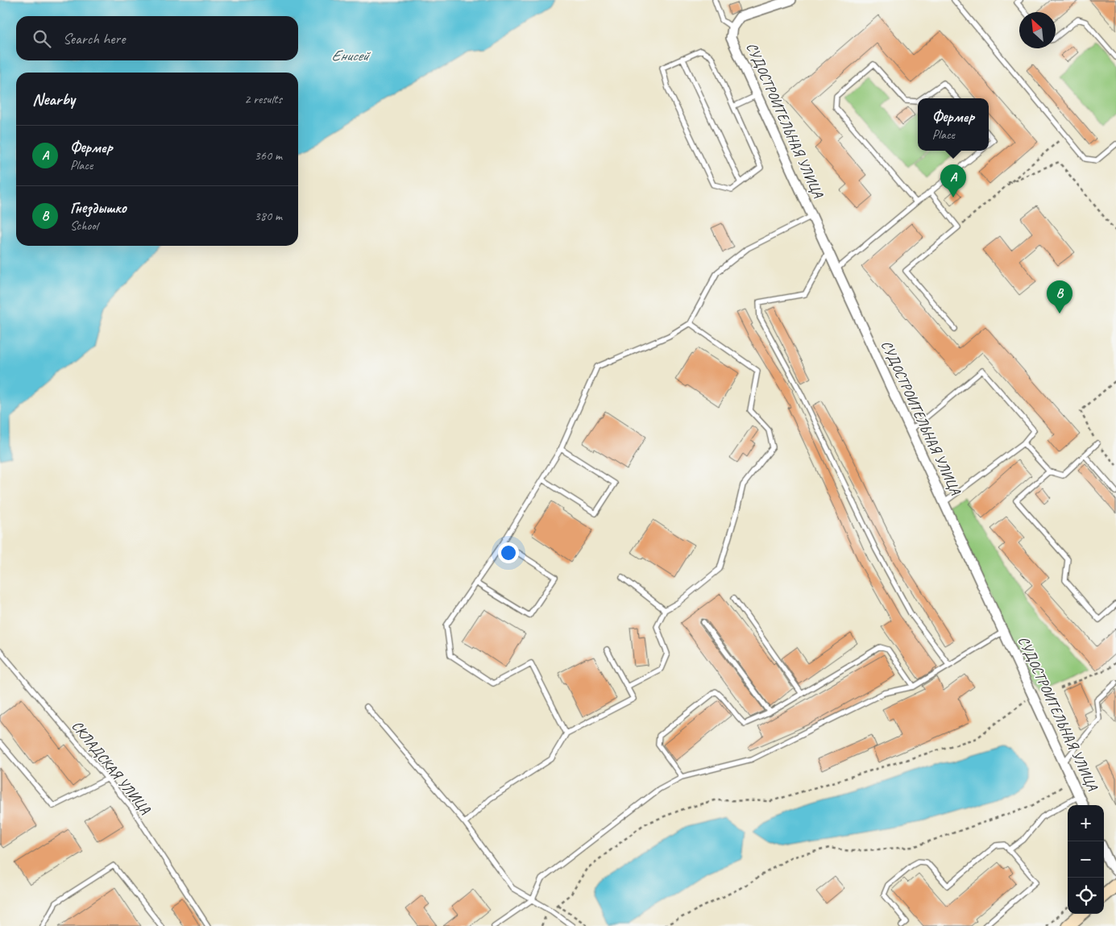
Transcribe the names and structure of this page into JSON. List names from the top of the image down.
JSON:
{
  "streets": {
    "street": ["СУДОСТРОИТЕЛЬНАЯ УЛИЦА"],
    "lane": ["СКЛАДСКАЯ УЛИЦА"]
  },
  "water": ["Енисей"],
  "north": "top left",
  "page": {
    "search": "Search here",
    "heading": ["Nearby", "2 results"],
    "popup": ["Фермер", "Place"],
    "list": [
      {
        "mark": "A",
        "name": "Фермер",
        "note": "Place",
        "value": "360 m"
      },
      {
        "mark": "B",
        "name": "Гнездышко",
        "note": "School",
        "value": "380 m"
      }
    ],
    "pins": ["A", "B"],
    "map_buttons": ["+", "−"]
  }
}
